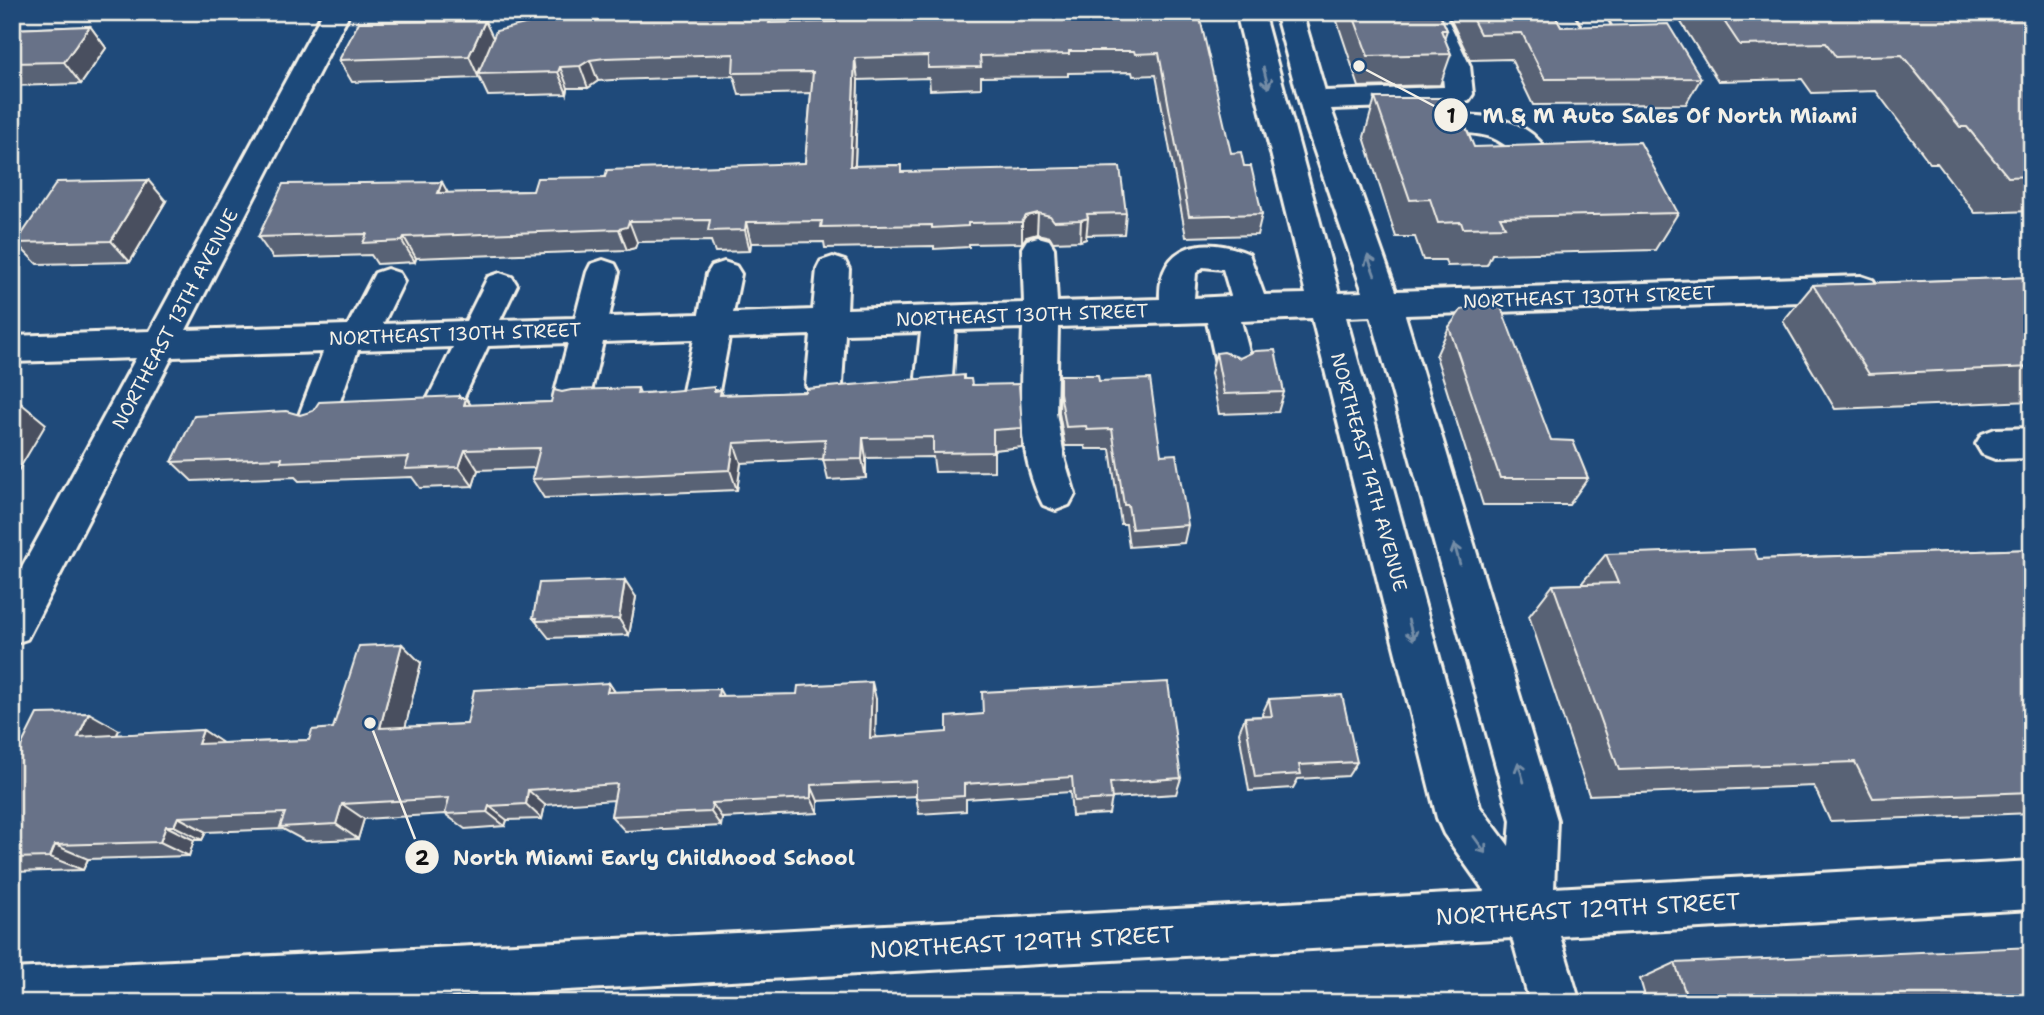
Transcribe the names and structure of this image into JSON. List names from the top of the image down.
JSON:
{
  "streets": {
    "street": [
      "NORTHEAST 130TH STREET",
      "NORTHEAST 13TH AVENUE",
      "NORTHEAST 14TH AVENUE",
      "NORTHEAST 129TH STREET"
    ]
  },
  "crossings": [
    ["NORTHEAST 130TH STREET", "NORTHEAST 13TH AVENUE"],
    ["NORTHEAST 130TH STREET", "NORTHEAST 14TH AVENUE"],
    ["NORTHEAST 14TH AVENUE", "NORTHEAST 129TH STREET"]
  ],
  "places": ["M & M Auto Sales Of North Miami", "North Miami Early Childhood School"]
}
